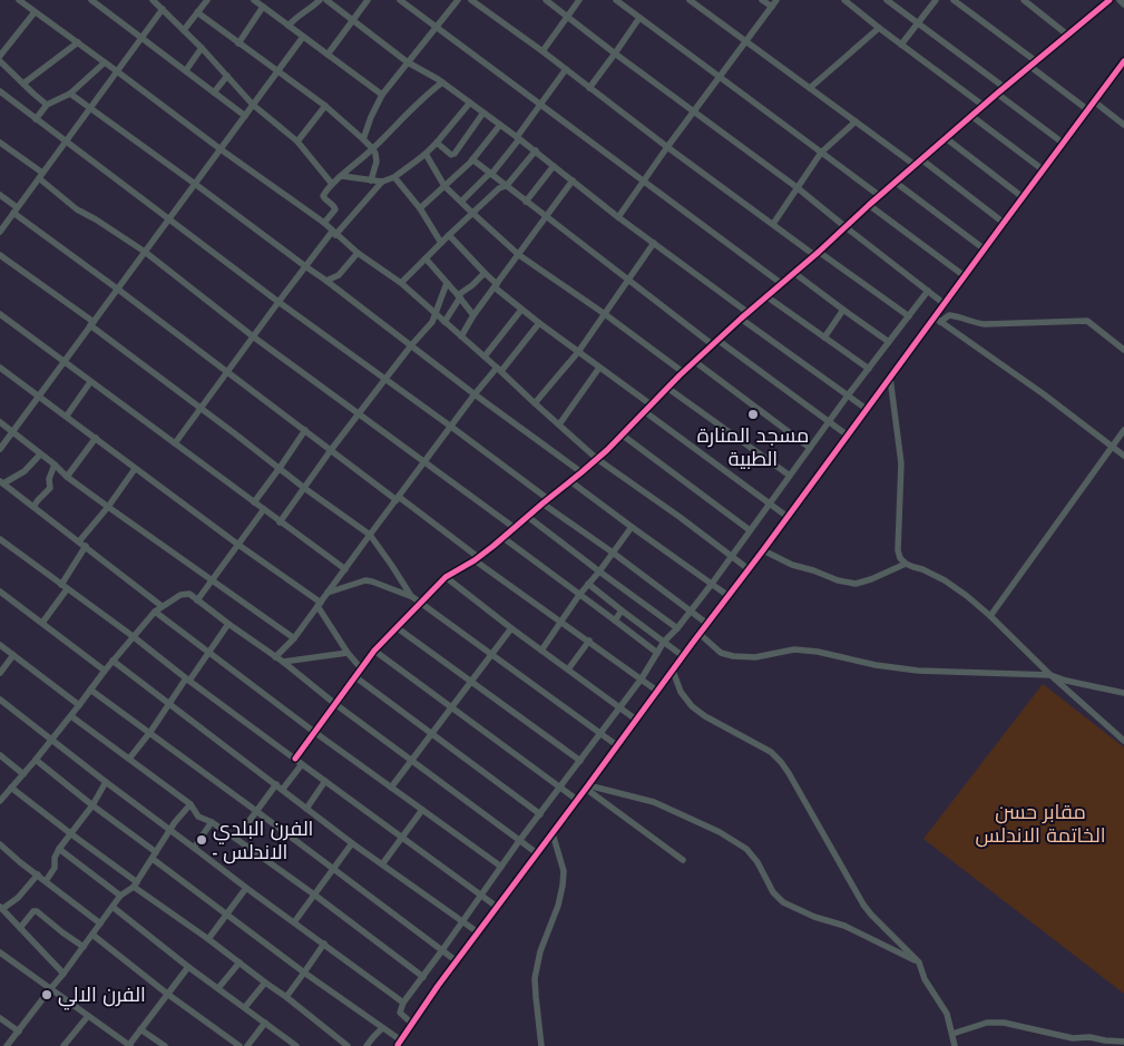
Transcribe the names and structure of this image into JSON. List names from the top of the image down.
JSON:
{
  "parks": ["مقابر حسن الخاتمة الاندلس"],
  "places": ["مسجد المنارة الطبية", "الفرن البلدي - الاندلس", "الفرن الالي"]
}
